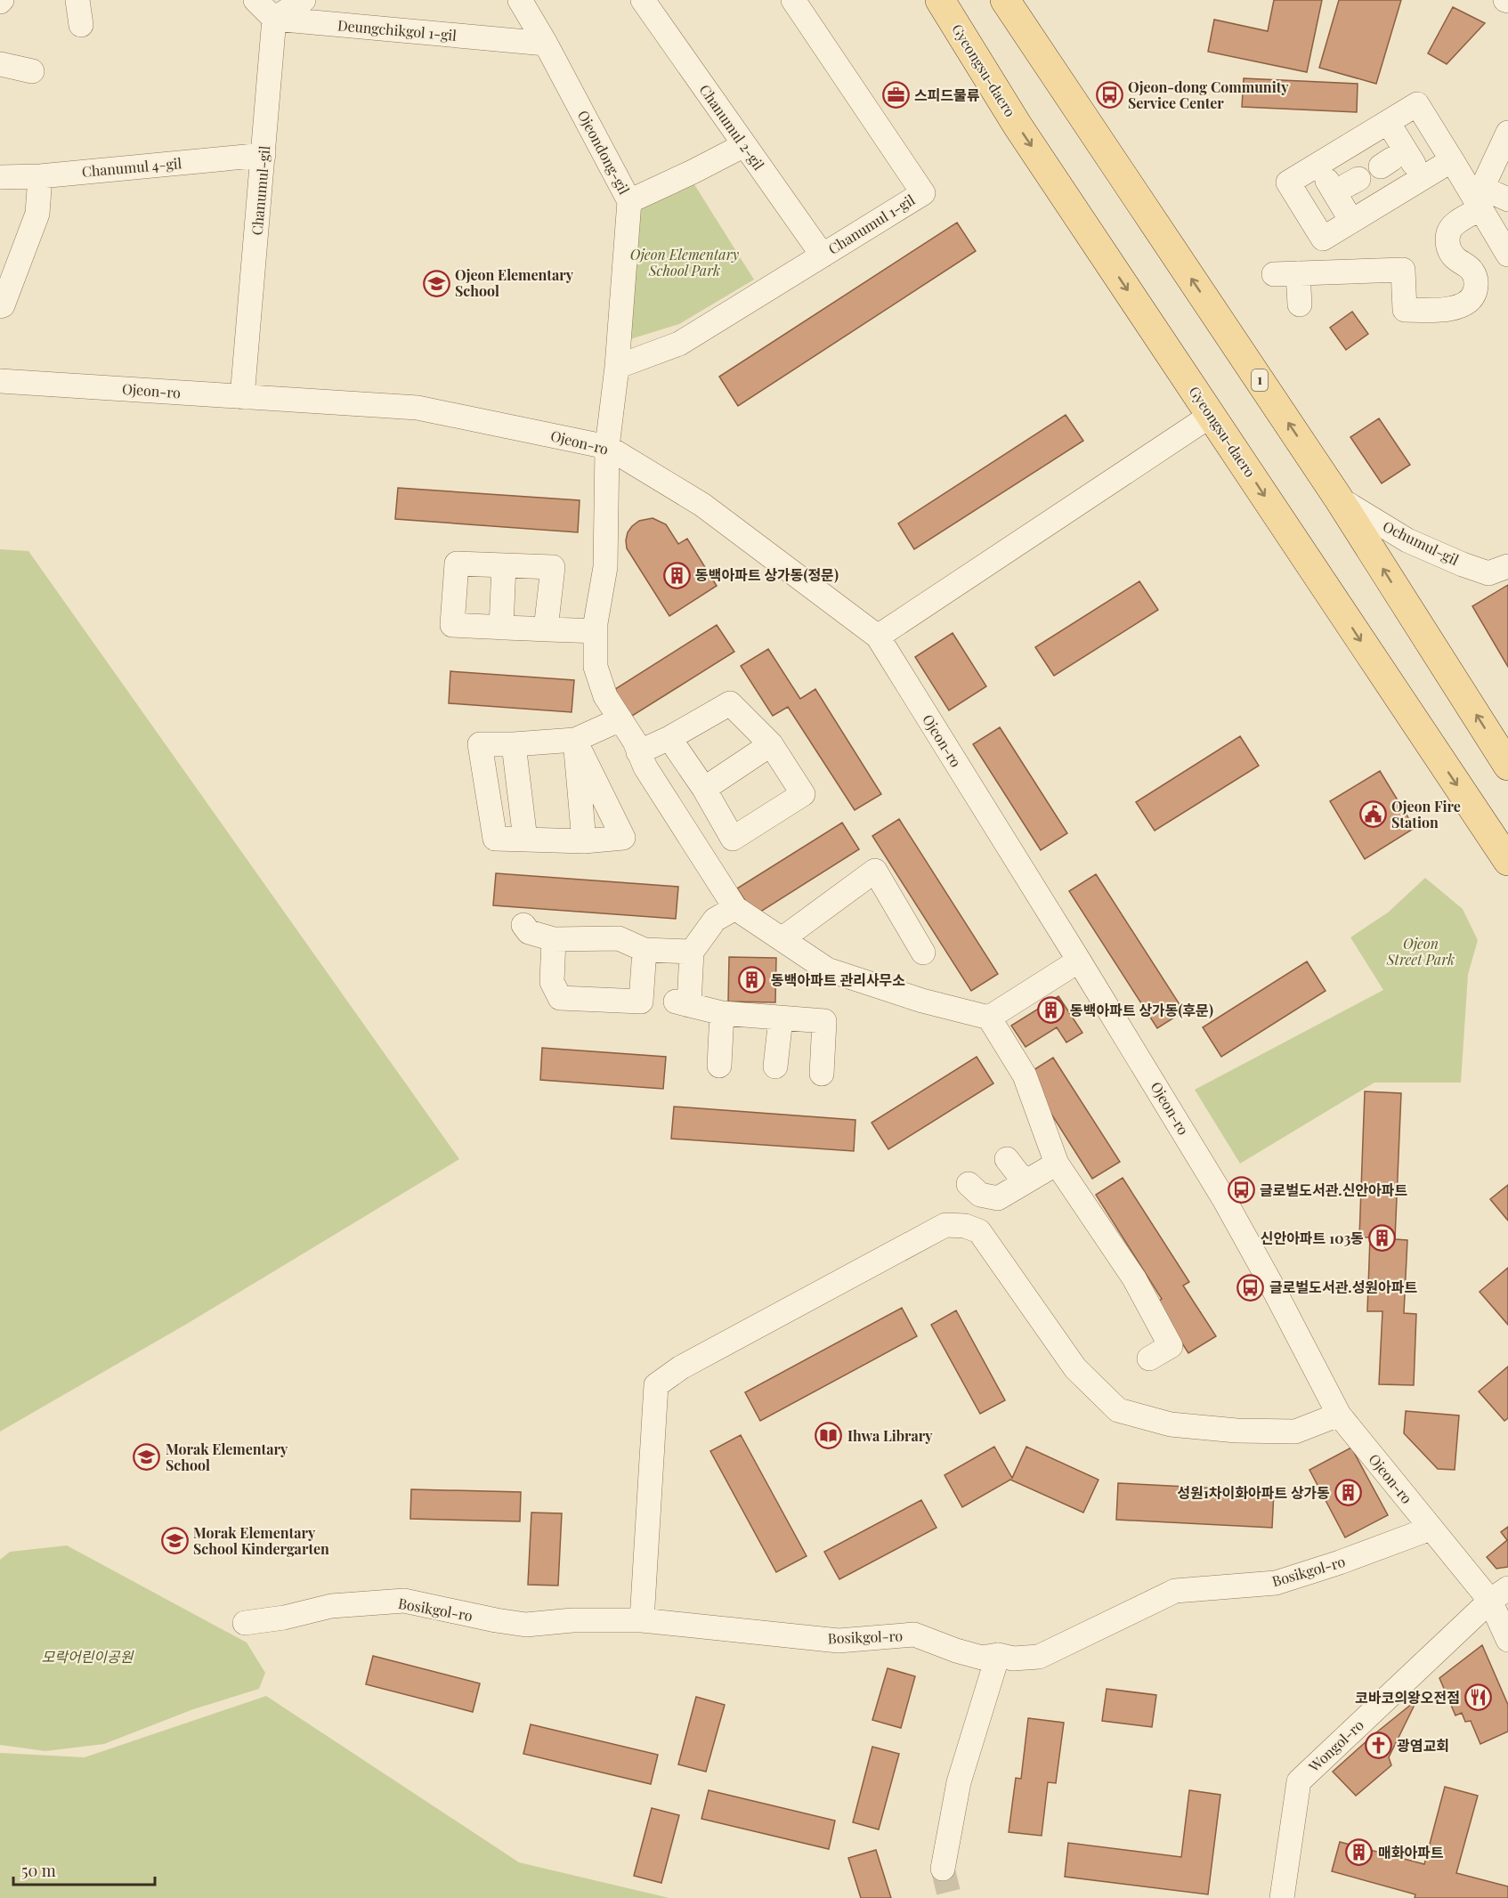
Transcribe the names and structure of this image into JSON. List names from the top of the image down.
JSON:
{
  "streets": {
    "main road": ["Gyeongsu-daero", "1"],
    "street": [
      "Deungchikgol 1-gil",
      "Chanumul 2-gil",
      "Ojeondong-gil",
      "Chanumul 4-gil",
      "Chanumul-gil",
      "Chanumul 1-gil",
      "Ojeon-ro",
      "Ochumul-gil",
      "Bosikgol-ro",
      "Wongol-ro"
    ]
  },
  "crossings": [
    ["Deungchikgol 1-gil", "Ojeondong-gil"],
    ["Deungchikgol 1-gil", "Chanumul-gil"],
    ["Chanumul 2-gil", "Chanumul 1-gil"],
    ["Ojeondong-gil", "Chanumul 1-gil"],
    ["Ojeondong-gil", "Ojeon-ro"],
    ["Chanumul 4-gil", "Chanumul-gil"],
    ["Chanumul-gil", "Ojeon-ro"],
    ["1", "Ochumul-gil"],
    ["Ojeon-ro", "Bosikgol-ro"],
    ["Ojeon-ro", "Wongol-ro"]
  ],
  "parks": ["Ojeon Elementary School Park", "Ojeon Street Park", "모락어린이공원"],
  "places": {
    "office": ["스피드물류"],
    "bus stop": ["Ojeon-dong Community Service Center", "글로벌도서관.신안아파트", "글로벌도서관.성원아파트"],
    "school or university": ["Ojeon Elementary School", "Morak Elementary School", "Morak Elementary School Kindergarten"],
    "building": [
      "동백아파트 상가동(정문)",
      "동백아파트 관리사무소",
      "동백아파트 상가동(후문)",
      "신안아파트 103동",
      "성원1차이화아파트 상가동",
      "매화아파트"
    ],
    "public building": ["Ojeon Fire Station"],
    "library": ["Ihwa Library"],
    "restaurant": ["코바코의왕오전점"],
    "church": ["광염교회"]
  },
  "scale_bar": "50 m"
}
